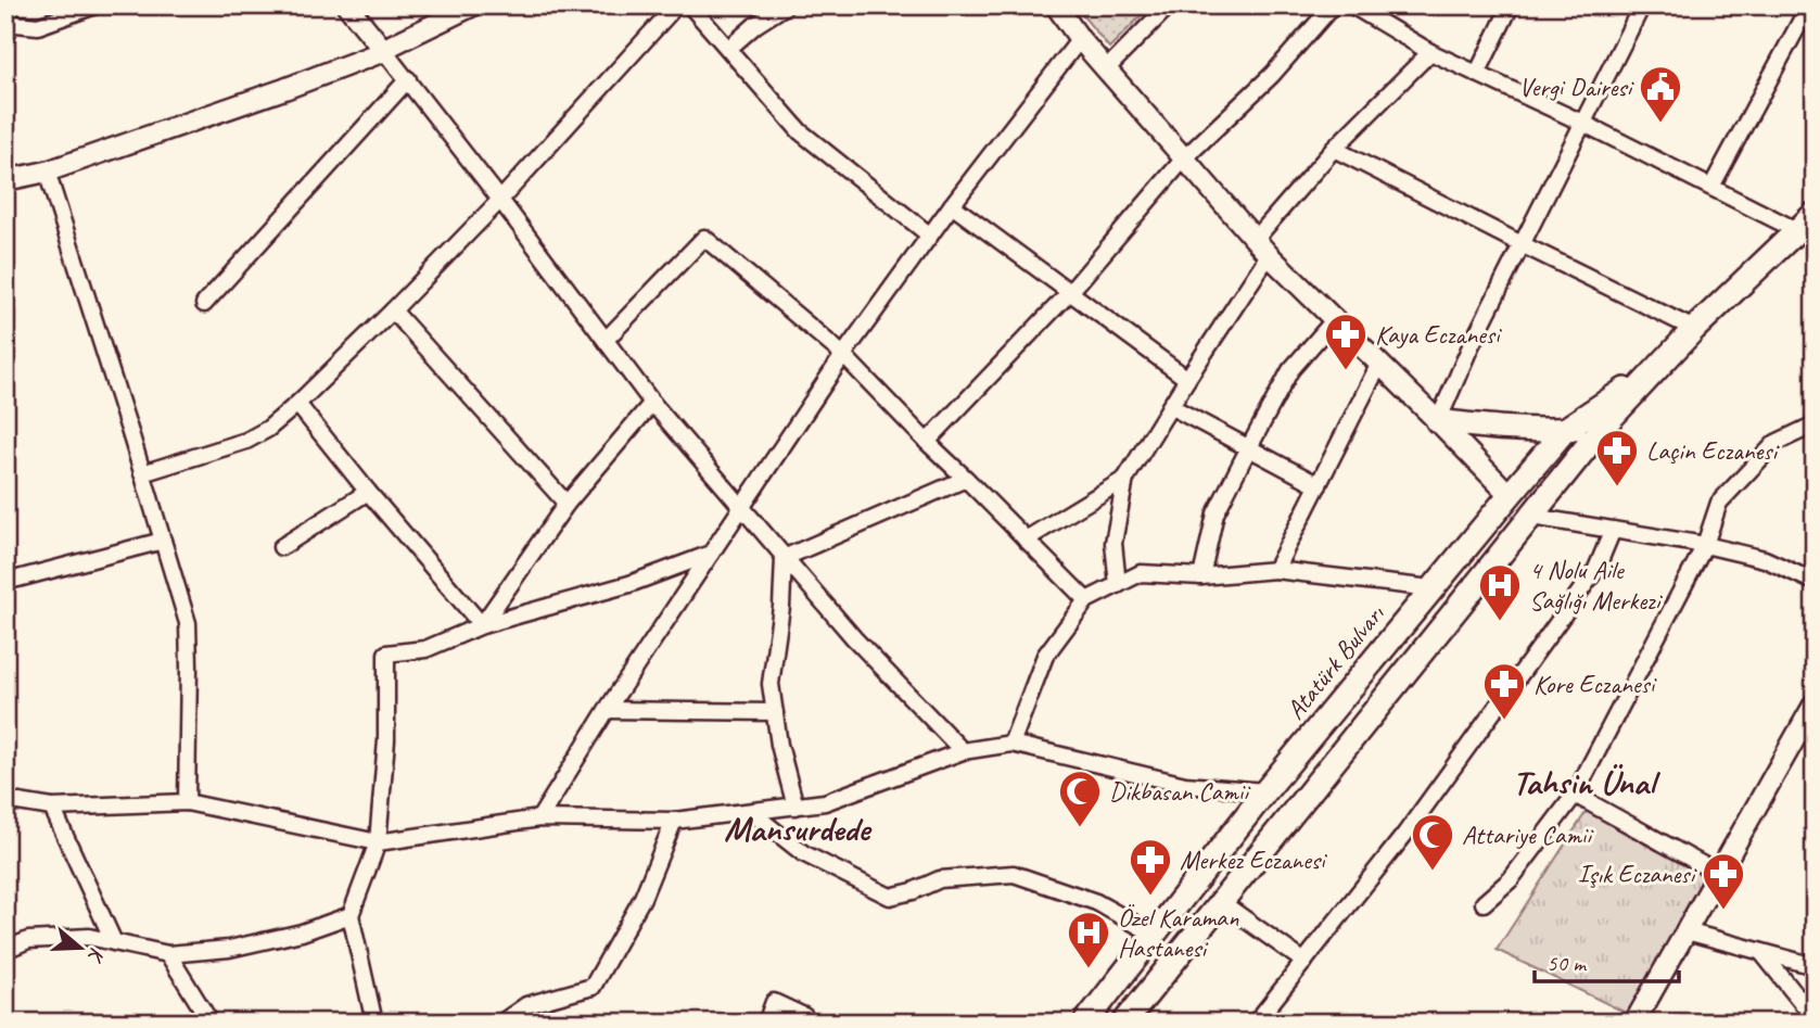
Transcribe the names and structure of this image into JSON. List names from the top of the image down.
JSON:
{
  "streets": {
    "main road": ["Atatürk Bulvarı"]
  },
  "districts": ["Tahsin Ünal", "Mansurdede"],
  "places": {
    "public building": ["Vergi Dairesi"],
    "pharmacy": [
      "Kaya Eczanesi",
      "Laçin Eczanesi",
      "Kore Eczanesi",
      "Merkez Eczanesi",
      "Işık Eczanesi"
    ],
    "hospital": ["4 Nolu Aile Sağlığı Merkezi", "Özel Karaman Hastanesi"],
    "mosque": ["Dikbasan Camii", "Attariye Camii"]
  },
  "scale_bar": "50 m",
  "north": "right"
}
